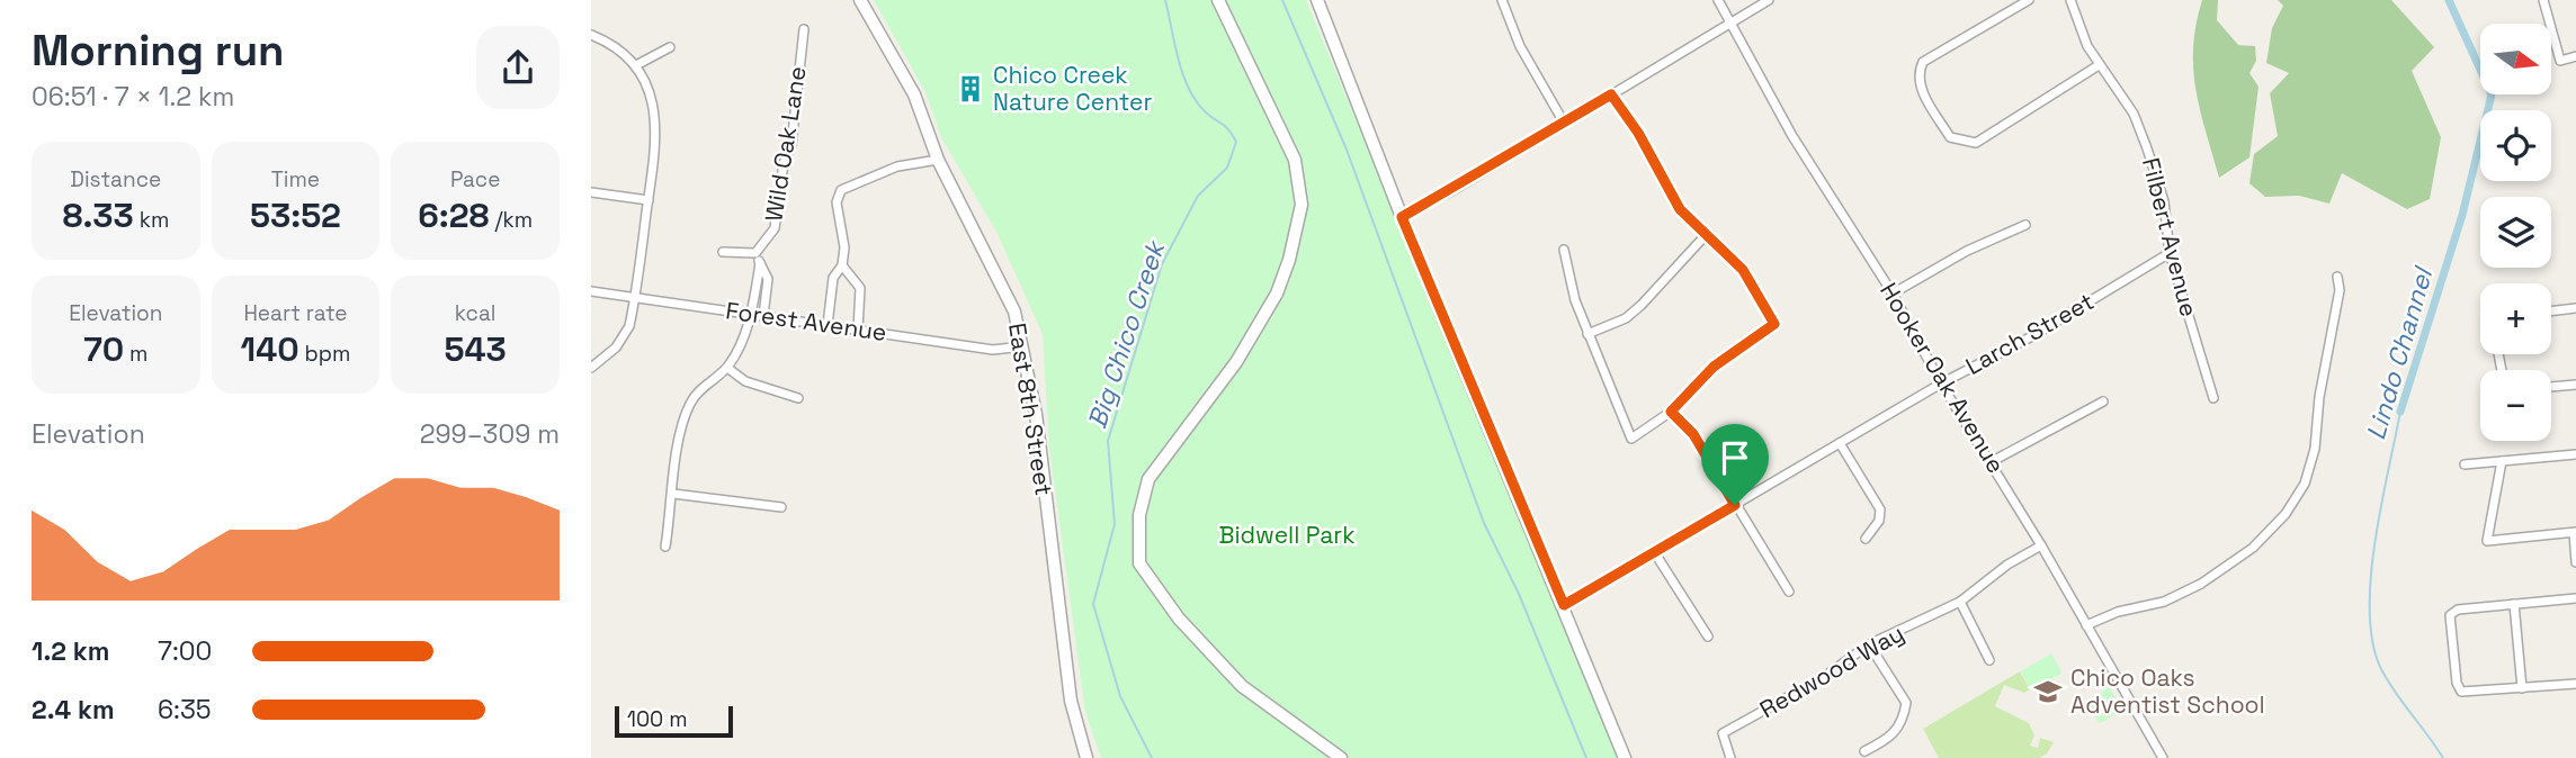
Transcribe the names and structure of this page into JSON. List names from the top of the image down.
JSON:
{
  "streets": {
    "street": [
      "Wild Oak Lane",
      "Filbert Avenue",
      "Forest Avenue",
      "Larch Street",
      "Hooker Oak Avenue",
      "East 8th Street",
      "Redwood Way"
    ]
  },
  "crossings": [
    ["Wild Oak Lane", "Forest Avenue"],
    ["Filbert Avenue", "Larch Street"],
    ["Forest Avenue", "East 8th Street"],
    ["Larch Street", "Hooker Oak Avenue"],
    ["Hooker Oak Avenue", "Redwood Way"]
  ],
  "water": ["Big Chico Creek", "Lindo Channel"],
  "parks": ["Bidwell Park"],
  "places": {
    "building": ["Chico Creek Nature Center"],
    "school or university": ["Chico Oaks Adventist School"]
  },
  "scale_bar": "100 m",
  "north": "right",
  "page": {
    "heading": ["Morning run", "06:51 · 7 × 1.2 km"],
    "map_buttons": ["+", "−"],
    "stats": [
      ["Distance", "8.33 km"],
      ["Time", "53:52"],
      ["Pace", "6:28 /km"],
      ["Elevation", "70 m"],
      ["Heart rate", "140 bpm"],
      ["kcal", "543"]
    ],
    "chart": ["Elevation", "299–309 m"],
    "list": [
      {
        "name": "1.2 km",
        "note": "7:00"
      },
      {
        "name": "2.4 km",
        "note": "6:35"
      }
    ],
    "scale": "100 m"
  }
}
